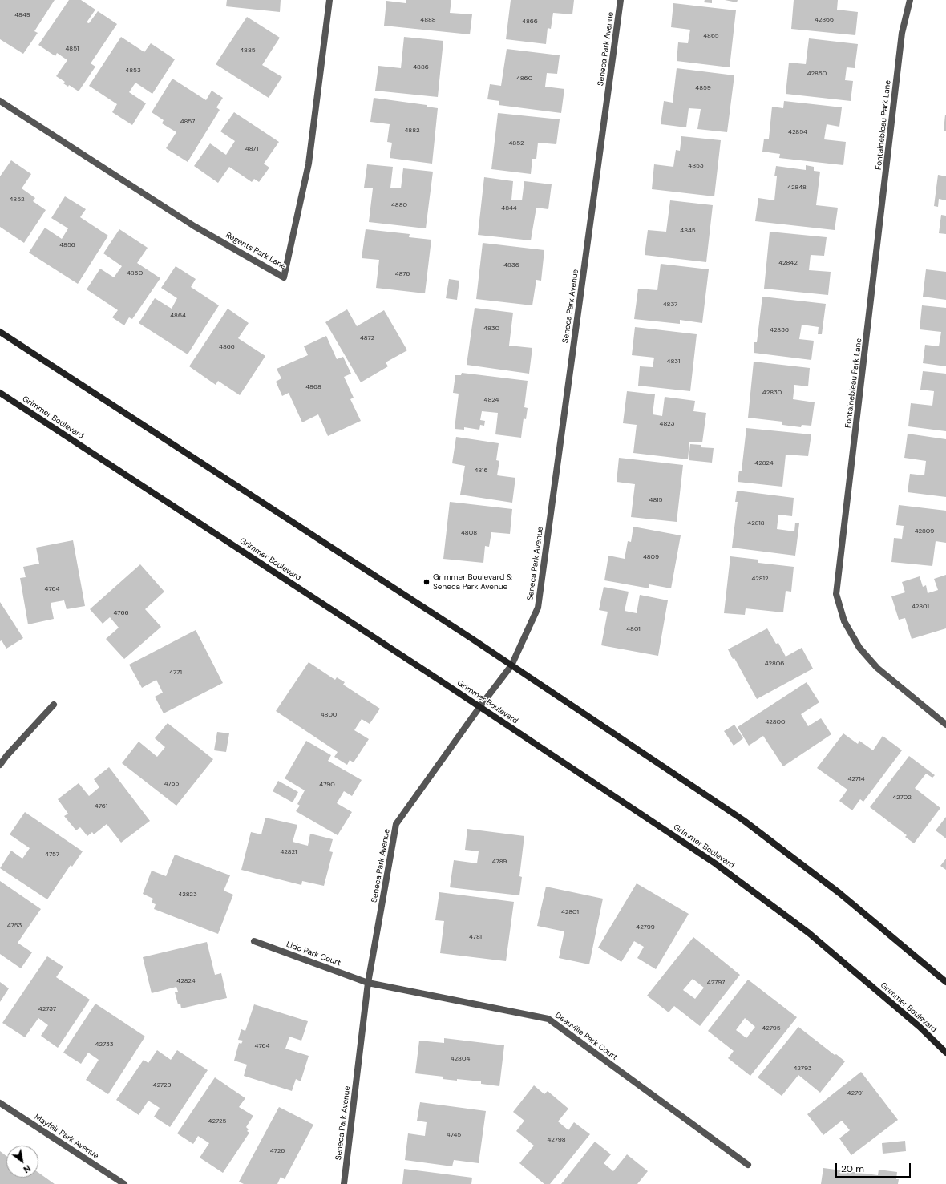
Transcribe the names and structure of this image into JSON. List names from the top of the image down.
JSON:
{
  "streets": {
    "main road": ["Grimmer Boulevard"],
    "street": [
      "Seneca Park Avenue",
      "Fontainebleau Park Lane",
      "Regents Park Lane",
      "Lido Park Court",
      "Deauville Park Court",
      "Mayfair Park Avenue"
    ]
  },
  "crossings": [
    ["Seneca Park Avenue", "Grimmer Boulevard"],
    ["Seneca Park Avenue", "Lido Park Court"],
    ["Seneca Park Avenue", "Deauville Park Court"],
    ["Lido Park Court", "Deauville Park Court"]
  ],
  "places": ["Grimmer Boulevard & Seneca Park Avenue"],
  "house_numbers": [
    "4849",
    "4888",
    "42866",
    "4866",
    "4865",
    "4851",
    "4885",
    "4886",
    "4853",
    "42860",
    "4860",
    "4859",
    "4857",
    "4882",
    "42854",
    "4852",
    "4871",
    "4853",
    "42848",
    "4852",
    "4880",
    "4844",
    "4845",
    "4856",
    "42842",
    "4836",
    "4860",
    "4876",
    "4837",
    "4864",
    "4830",
    "42836",
    "4872",
    "4866",
    "4831",
    "4868",
    "42830",
    "4824",
    "4823",
    "42824",
    "4816",
    "4815",
    "42818",
    "42809",
    "4808",
    "4809",
    "42812",
    "4764",
    "42801",
    "4766",
    "4801",
    "42806",
    "4771",
    "4800",
    "42800",
    "42714",
    "4765",
    "4790",
    "42702",
    "4761",
    "42821",
    "4757",
    "4789",
    "42823",
    "42801",
    "4753",
    "42799",
    "4781",
    "42824",
    "42797",
    "42737",
    "42795",
    "42733",
    "4764",
    "42804",
    "42793",
    "42729",
    "42791",
    "42725",
    "4745",
    "42798",
    "4726"
  ],
  "scale_bar": "20 m",
  "north": "bottom right"
}
